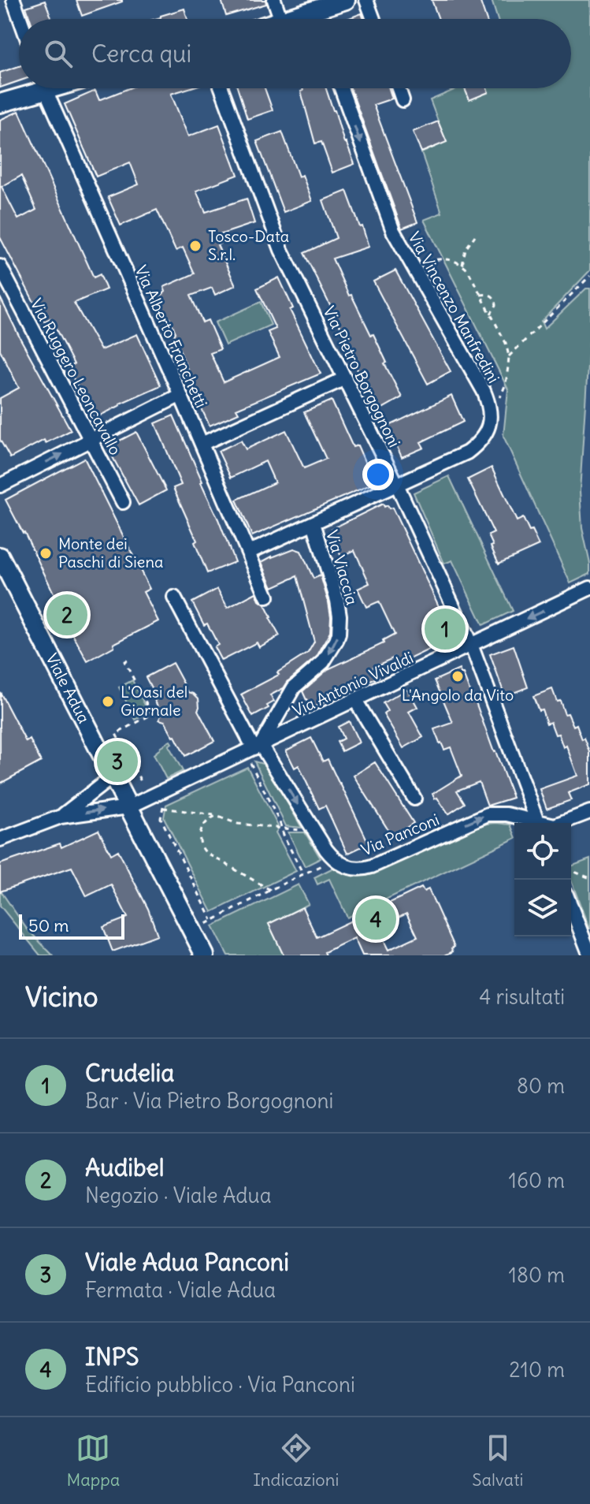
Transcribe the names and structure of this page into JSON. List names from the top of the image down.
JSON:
{
  "streets": {
    "main road": ["Viale Adua"],
    "street": [
      "Via Vincenzo Manfredini",
      "Via Alberto Franchetti",
      "Via Ruggero Leoncavallo",
      "Via Pietro Borgognoni",
      "Via Viaccia",
      "Via Antonio Vivaldi",
      "Via Panconi"
    ]
  },
  "crossings": [
    ["Via Vincenzo Manfredini", "Via Alberto Franchetti"],
    ["Via Vincenzo Manfredini", "Via Pietro Borgognoni"],
    ["Via Vincenzo Manfredini", "Via Viaccia"],
    ["Via Pietro Borgognoni", "Via Antonio Vivaldi"],
    ["Via Viaccia", "Via Antonio Vivaldi"],
    ["Via Antonio Vivaldi", "Viale Adua"]
  ],
  "one_way": ["Via Viaccia", "Via Panconi"],
  "places": [
    "Tosco-Data S.r.l.",
    "Monte dei Paschi di Siena",
    "L'Angolo da Vito",
    "L'Oasi del Giornale"
  ],
  "scale_bar": "50 m",
  "page": {
    "search": "Cerca qui",
    "pins": [
      "2",
      "1",
      "3",
      "4"
    ],
    "scale": "50 m",
    "heading": ["Vicino", "4 risultati"],
    "list": [
      {
        "mark": "1",
        "name": "Crudelia",
        "note": "Bar · Via Pietro Borgognoni",
        "value": "80 m"
      },
      {
        "mark": "2",
        "name": "Audibel",
        "note": "Negozio · Viale Adua",
        "value": "160 m"
      },
      {
        "mark": "3",
        "name": "Viale Adua Panconi",
        "note": "Fermata · Viale Adua",
        "value": "180 m"
      },
      {
        "mark": "4",
        "name": "INPS",
        "note": "Edificio pubblico · Via Panconi",
        "value": "210 m"
      }
    ],
    "nav": ["Mappa", "Indicazioni", "Salvati"]
  }
}
